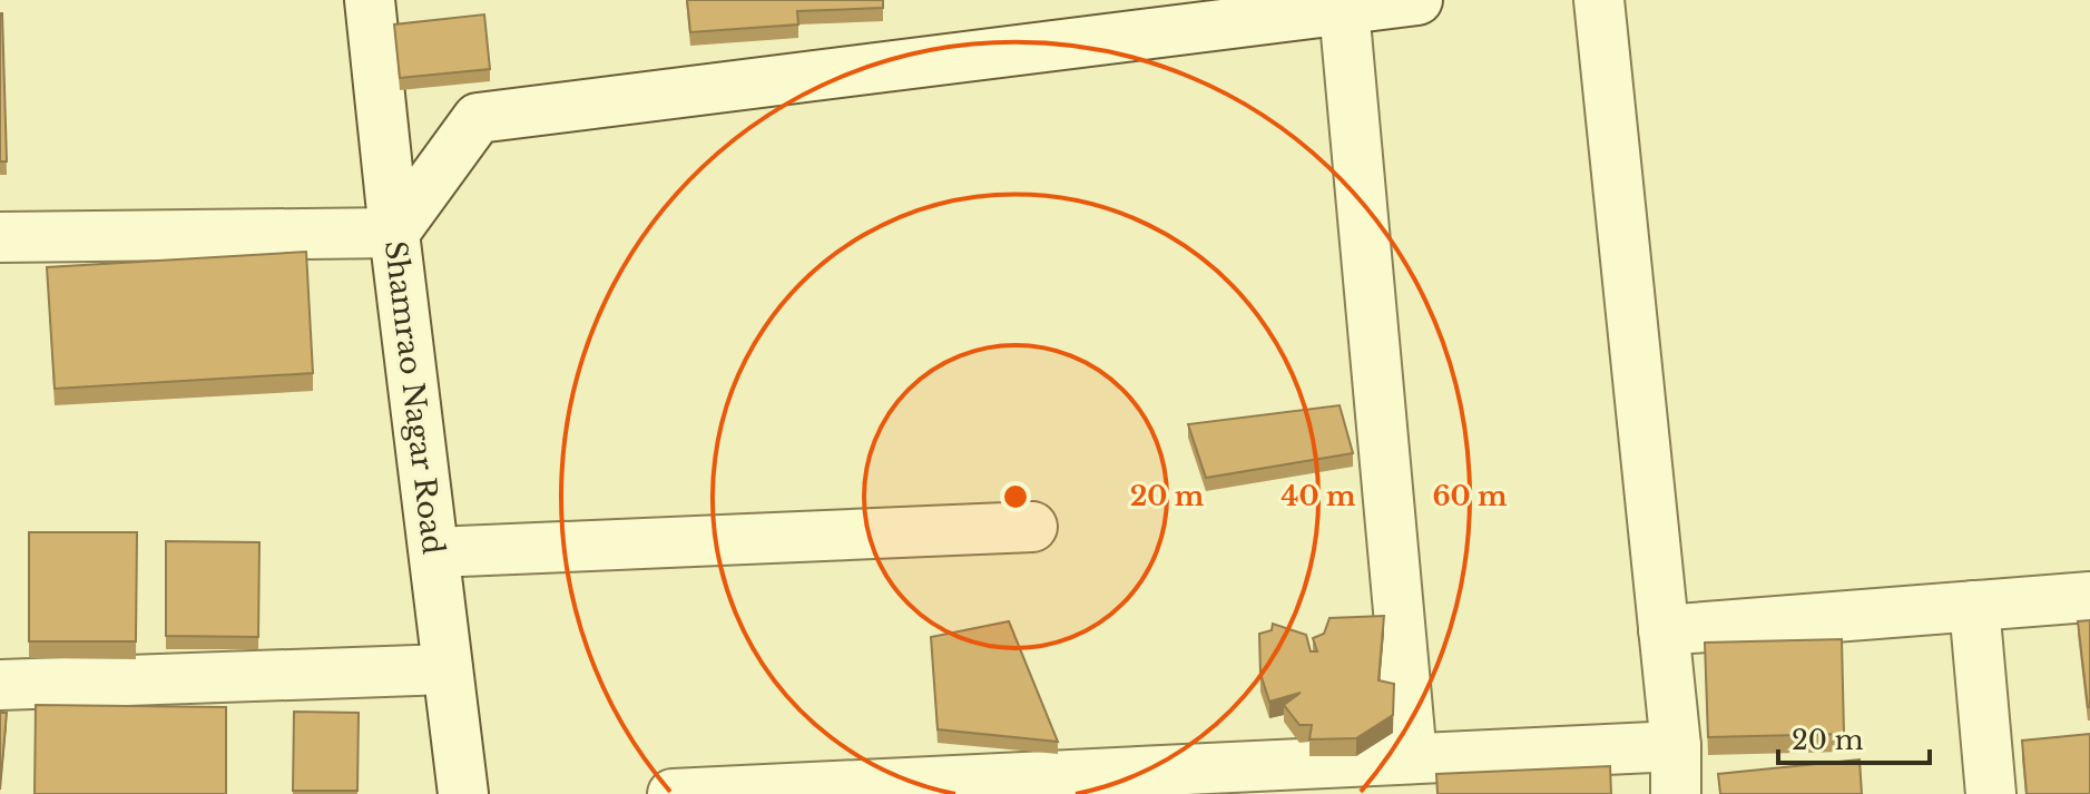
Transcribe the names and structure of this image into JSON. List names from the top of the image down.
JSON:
{
  "streets": {
    "street": ["Shamrao Nagar Road"]
  },
  "scale_bar": "20 m",
  "rings": ["20 m", "40 m", "60 m"]
}
